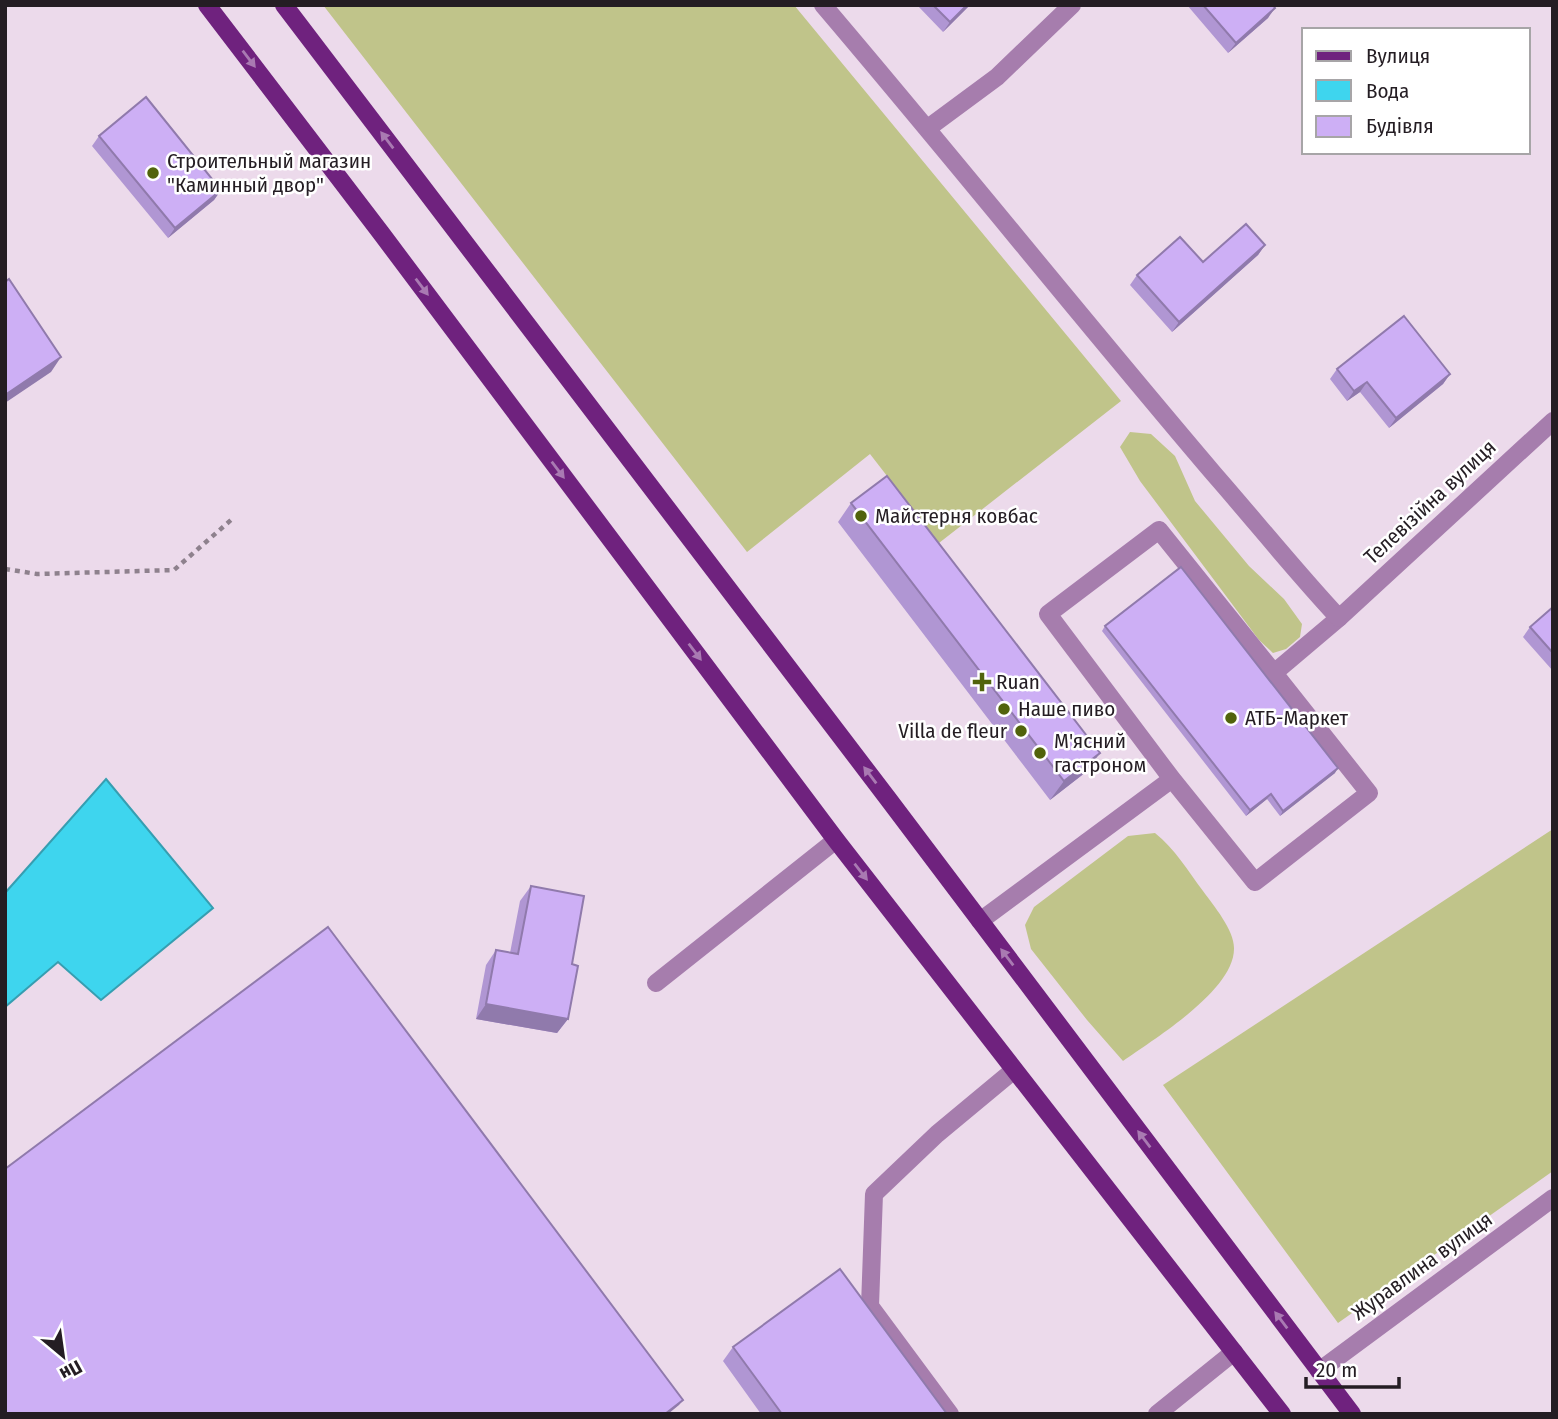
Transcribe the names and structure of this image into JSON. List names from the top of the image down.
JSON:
{
  "streets": {
    "street": ["Телевізійна вулиця", "Журавлина вулиця"]
  },
  "places": {
    "other": [
      "Строительный магазин \"Каминный двор\"",
      "Майстерня ковбас",
      "Наше пиво",
      "АТБ-Маркет",
      "Villa de fleur",
      "М'ясний гастроном"
    ],
    "health": ["Ruan"]
  },
  "legend": ["Вулиця", "Вода", "Будівля"],
  "scale_bar": "20 m",
  "north": "bottom right"
}
